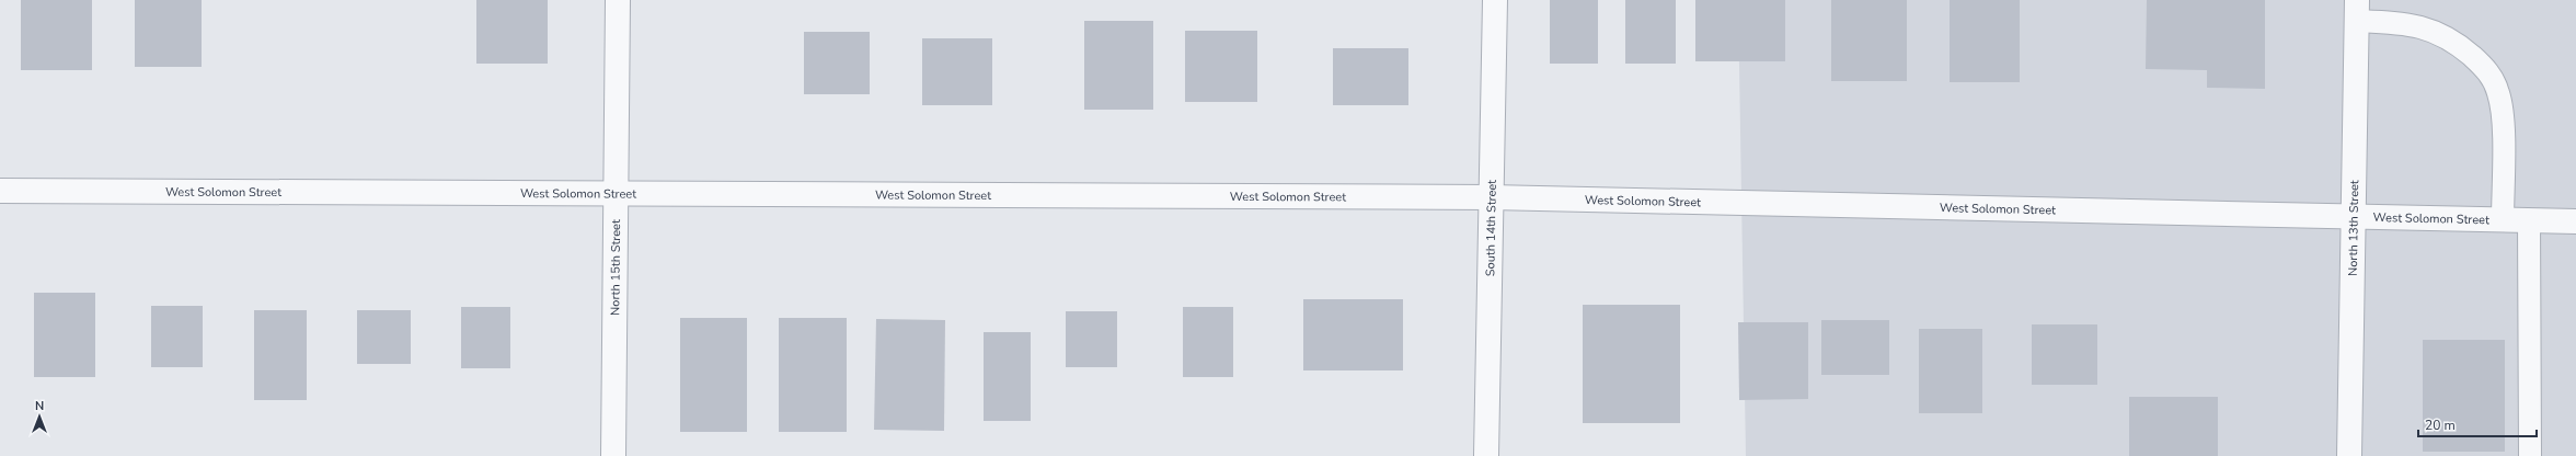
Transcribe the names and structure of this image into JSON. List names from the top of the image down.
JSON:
{
  "streets": {
    "street": [
      "West Solomon Street",
      "South 14th Street",
      "North 13th Street",
      "North 15th Street"
    ]
  },
  "crossings": [
    ["West Solomon Street", "South 14th Street"],
    ["West Solomon Street", "North 13th Street"],
    ["West Solomon Street", "North 15th Street"]
  ],
  "scale_bar": "20 m",
  "north": "top"
}
